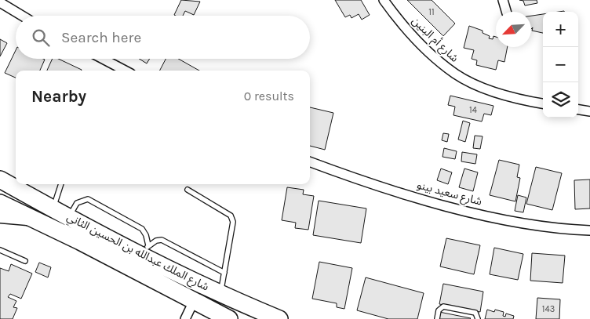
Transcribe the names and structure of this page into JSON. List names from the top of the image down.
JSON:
{
  "streets": {
    "highway": ["شارع الملك عبدالله بن الحسين الثاني"],
    "street": ["شارع أم البنين", "شارع سعيد بينو"]
  },
  "house_numbers": ["11", "14", "143"],
  "north": "bottom left",
  "page": {
    "map_buttons": ["+", "−"],
    "search": "Search here",
    "heading": ["Nearby", "0 results"]
  }
}
